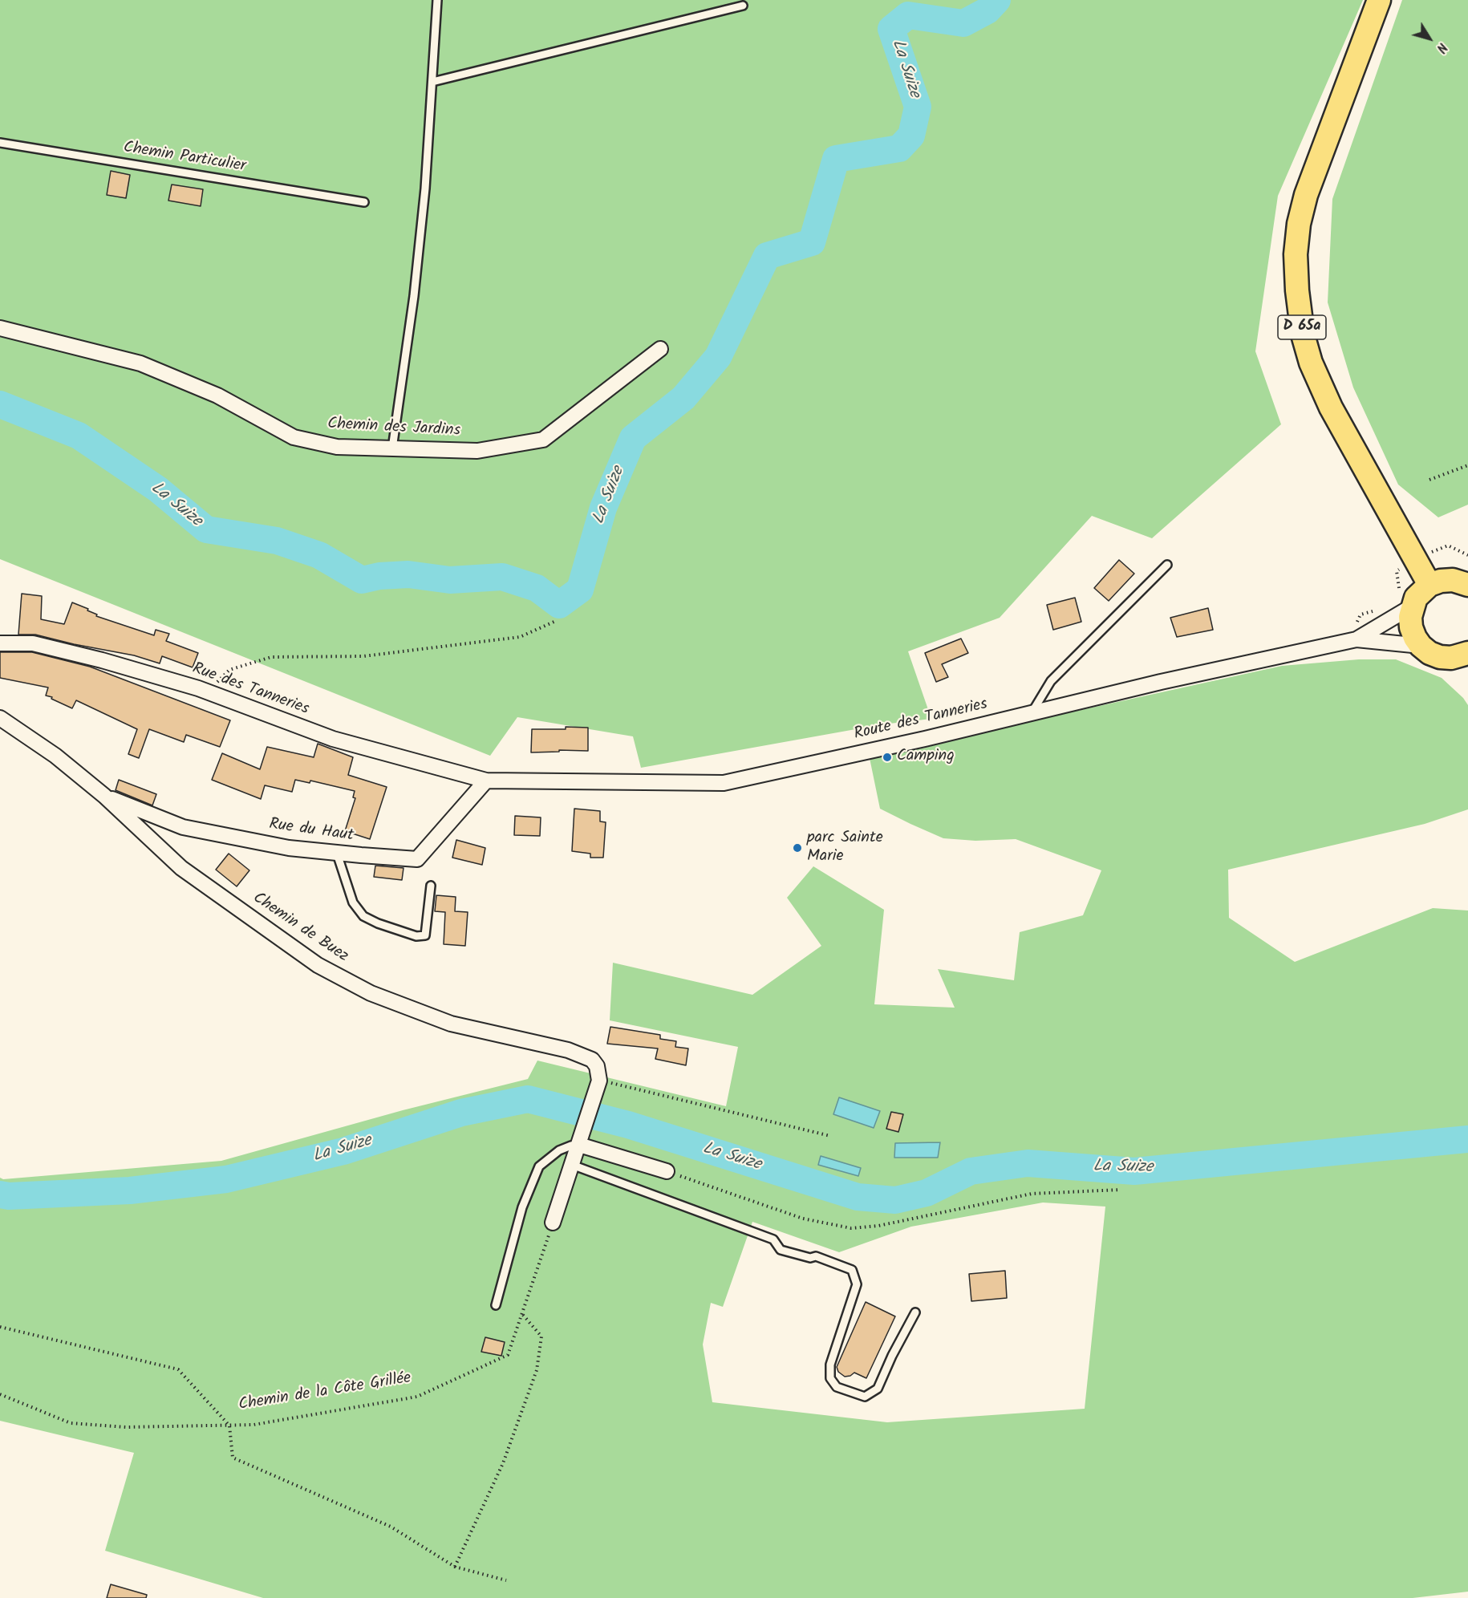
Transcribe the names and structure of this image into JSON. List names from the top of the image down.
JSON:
{
  "streets": {
    "main road": ["D 65a"],
    "street": [
      "Chemin des Jardins",
      "Rue des Tanneries",
      "Route des Tanneries",
      "Rue du Haut",
      "Chemin de Buez"
    ],
    "lane": ["Chemin Particulier"],
    "path": ["Chemin de la Côte Grillée"]
  },
  "crossings": [
    ["Rue des Tanneries", "Route des Tanneries"],
    ["Rue des Tanneries", "Rue du Haut"],
    ["Route des Tanneries", "Rue du Haut"],
    ["Rue du Haut", "Chemin de Buez"]
  ],
  "water": ["La Suize"],
  "places": ["Camping", "parc Sainte Marie"],
  "north": "bottom right"
}
